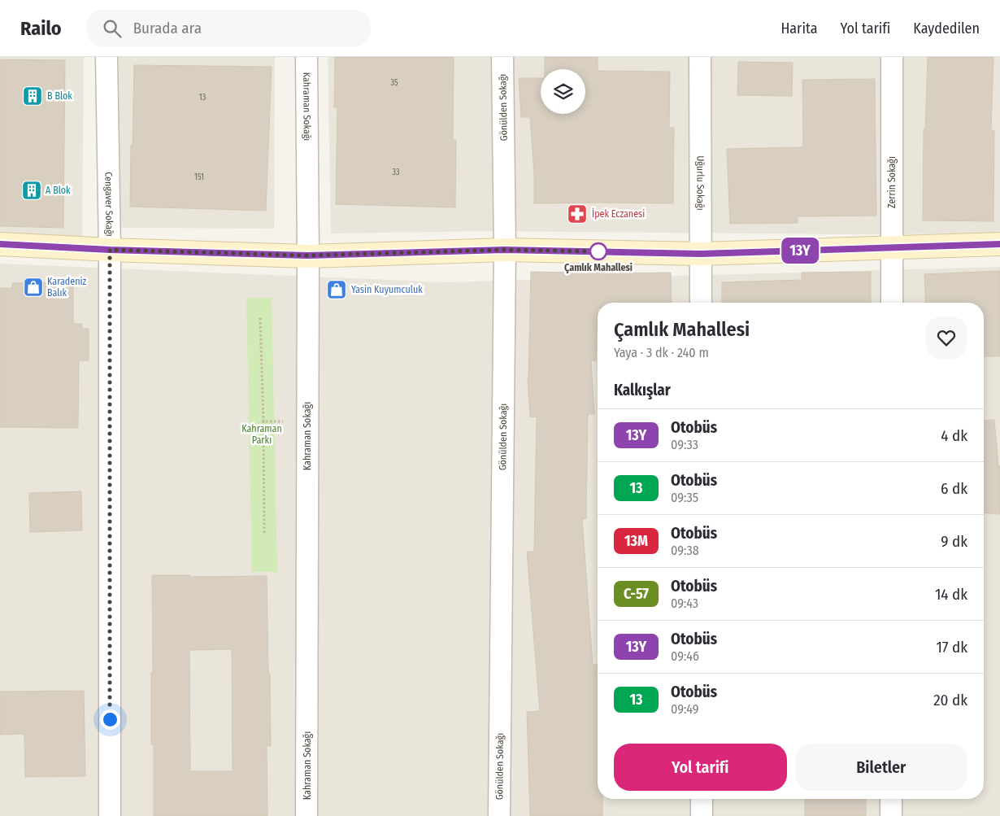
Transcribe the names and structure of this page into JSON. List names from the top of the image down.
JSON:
{
  "streets": {
    "street": [
      "Kahraman Sokağı",
      "Gönülden Sokağı",
      "Uğurlu Sokağı",
      "Zerrin Sokağı",
      "Cengaver Sokağı"
    ]
  },
  "parks": ["Kahraman Parkı"],
  "places": {
    "building": ["B Blok", "A Blok"],
    "pharmacy": ["İpek Eczanesi"],
    "other": ["Çamlık Mahallesi"],
    "shop": ["Karadeniz Balık", "Yasin Kuyumculuk"]
  },
  "lines": ["bus line 13Y"],
  "house_numbers": [
    "35",
    "13",
    "33",
    "151"
  ],
  "page": {
    "header": "Railo",
    "search": "Burada ara",
    "nav": ["Harita", "Yol tarifi", "Kaydedilen"],
    "on_map": "13Y",
    "heading": [
      ["Çamlık Mahallesi", "Yaya · 3 dk · 240 m"],
      "Kalkışlar"
    ],
    "list": [
      {
        "mark": "13Y",
        "name": "Otobüs",
        "note": "09:33",
        "value": "4 dk"
      },
      {
        "mark": "13",
        "name": "Otobüs",
        "note": "09:35",
        "value": "6 dk"
      },
      {
        "mark": "13M",
        "name": "Otobüs",
        "note": "09:38",
        "value": "9 dk"
      },
      {
        "mark": "C-57",
        "name": "Otobüs",
        "note": "09:43",
        "value": "14 dk"
      },
      {
        "mark": "13Y",
        "name": "Otobüs",
        "note": "09:46",
        "value": "17 dk"
      },
      {
        "mark": "13",
        "name": "Otobüs",
        "note": "09:49",
        "value": "20 dk"
      }
    ],
    "buttons": ["Yol tarifi", "Biletler"]
  }
}
